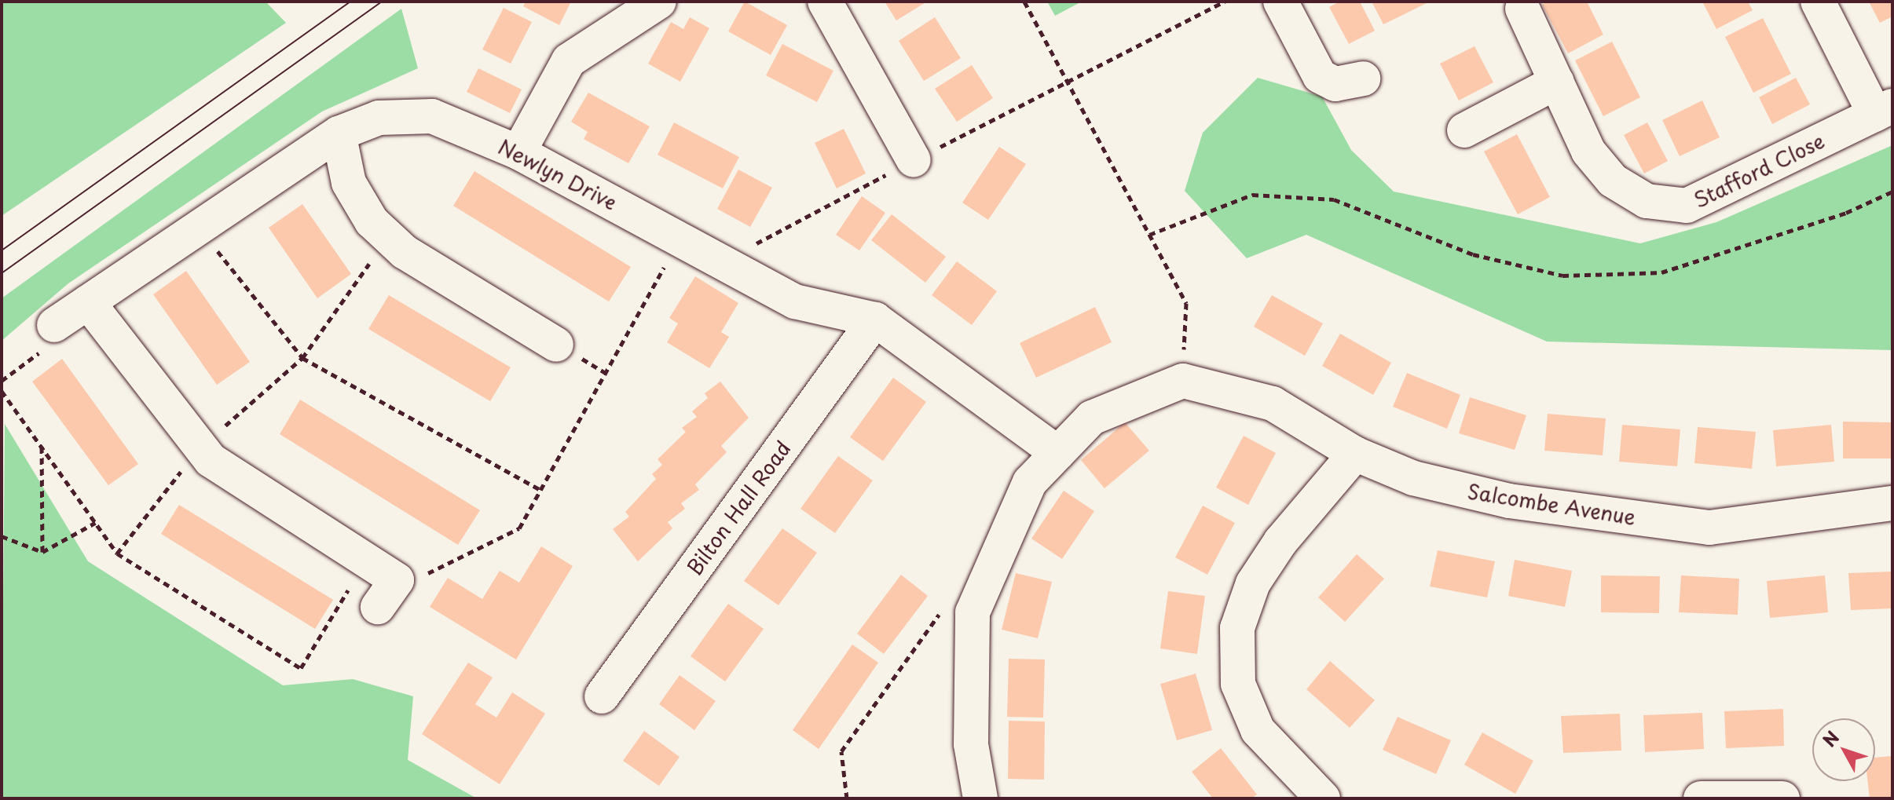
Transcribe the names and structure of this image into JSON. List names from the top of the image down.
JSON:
{
  "streets": {
    "street": [
      "Stafford Close",
      "Newlyn Drive",
      "Salcombe Avenue",
      "Bilton Hall Road"
    ]
  },
  "crossings": [
    ["Newlyn Drive", "Bilton Hall Road"]
  ],
  "north": "top left"
}
